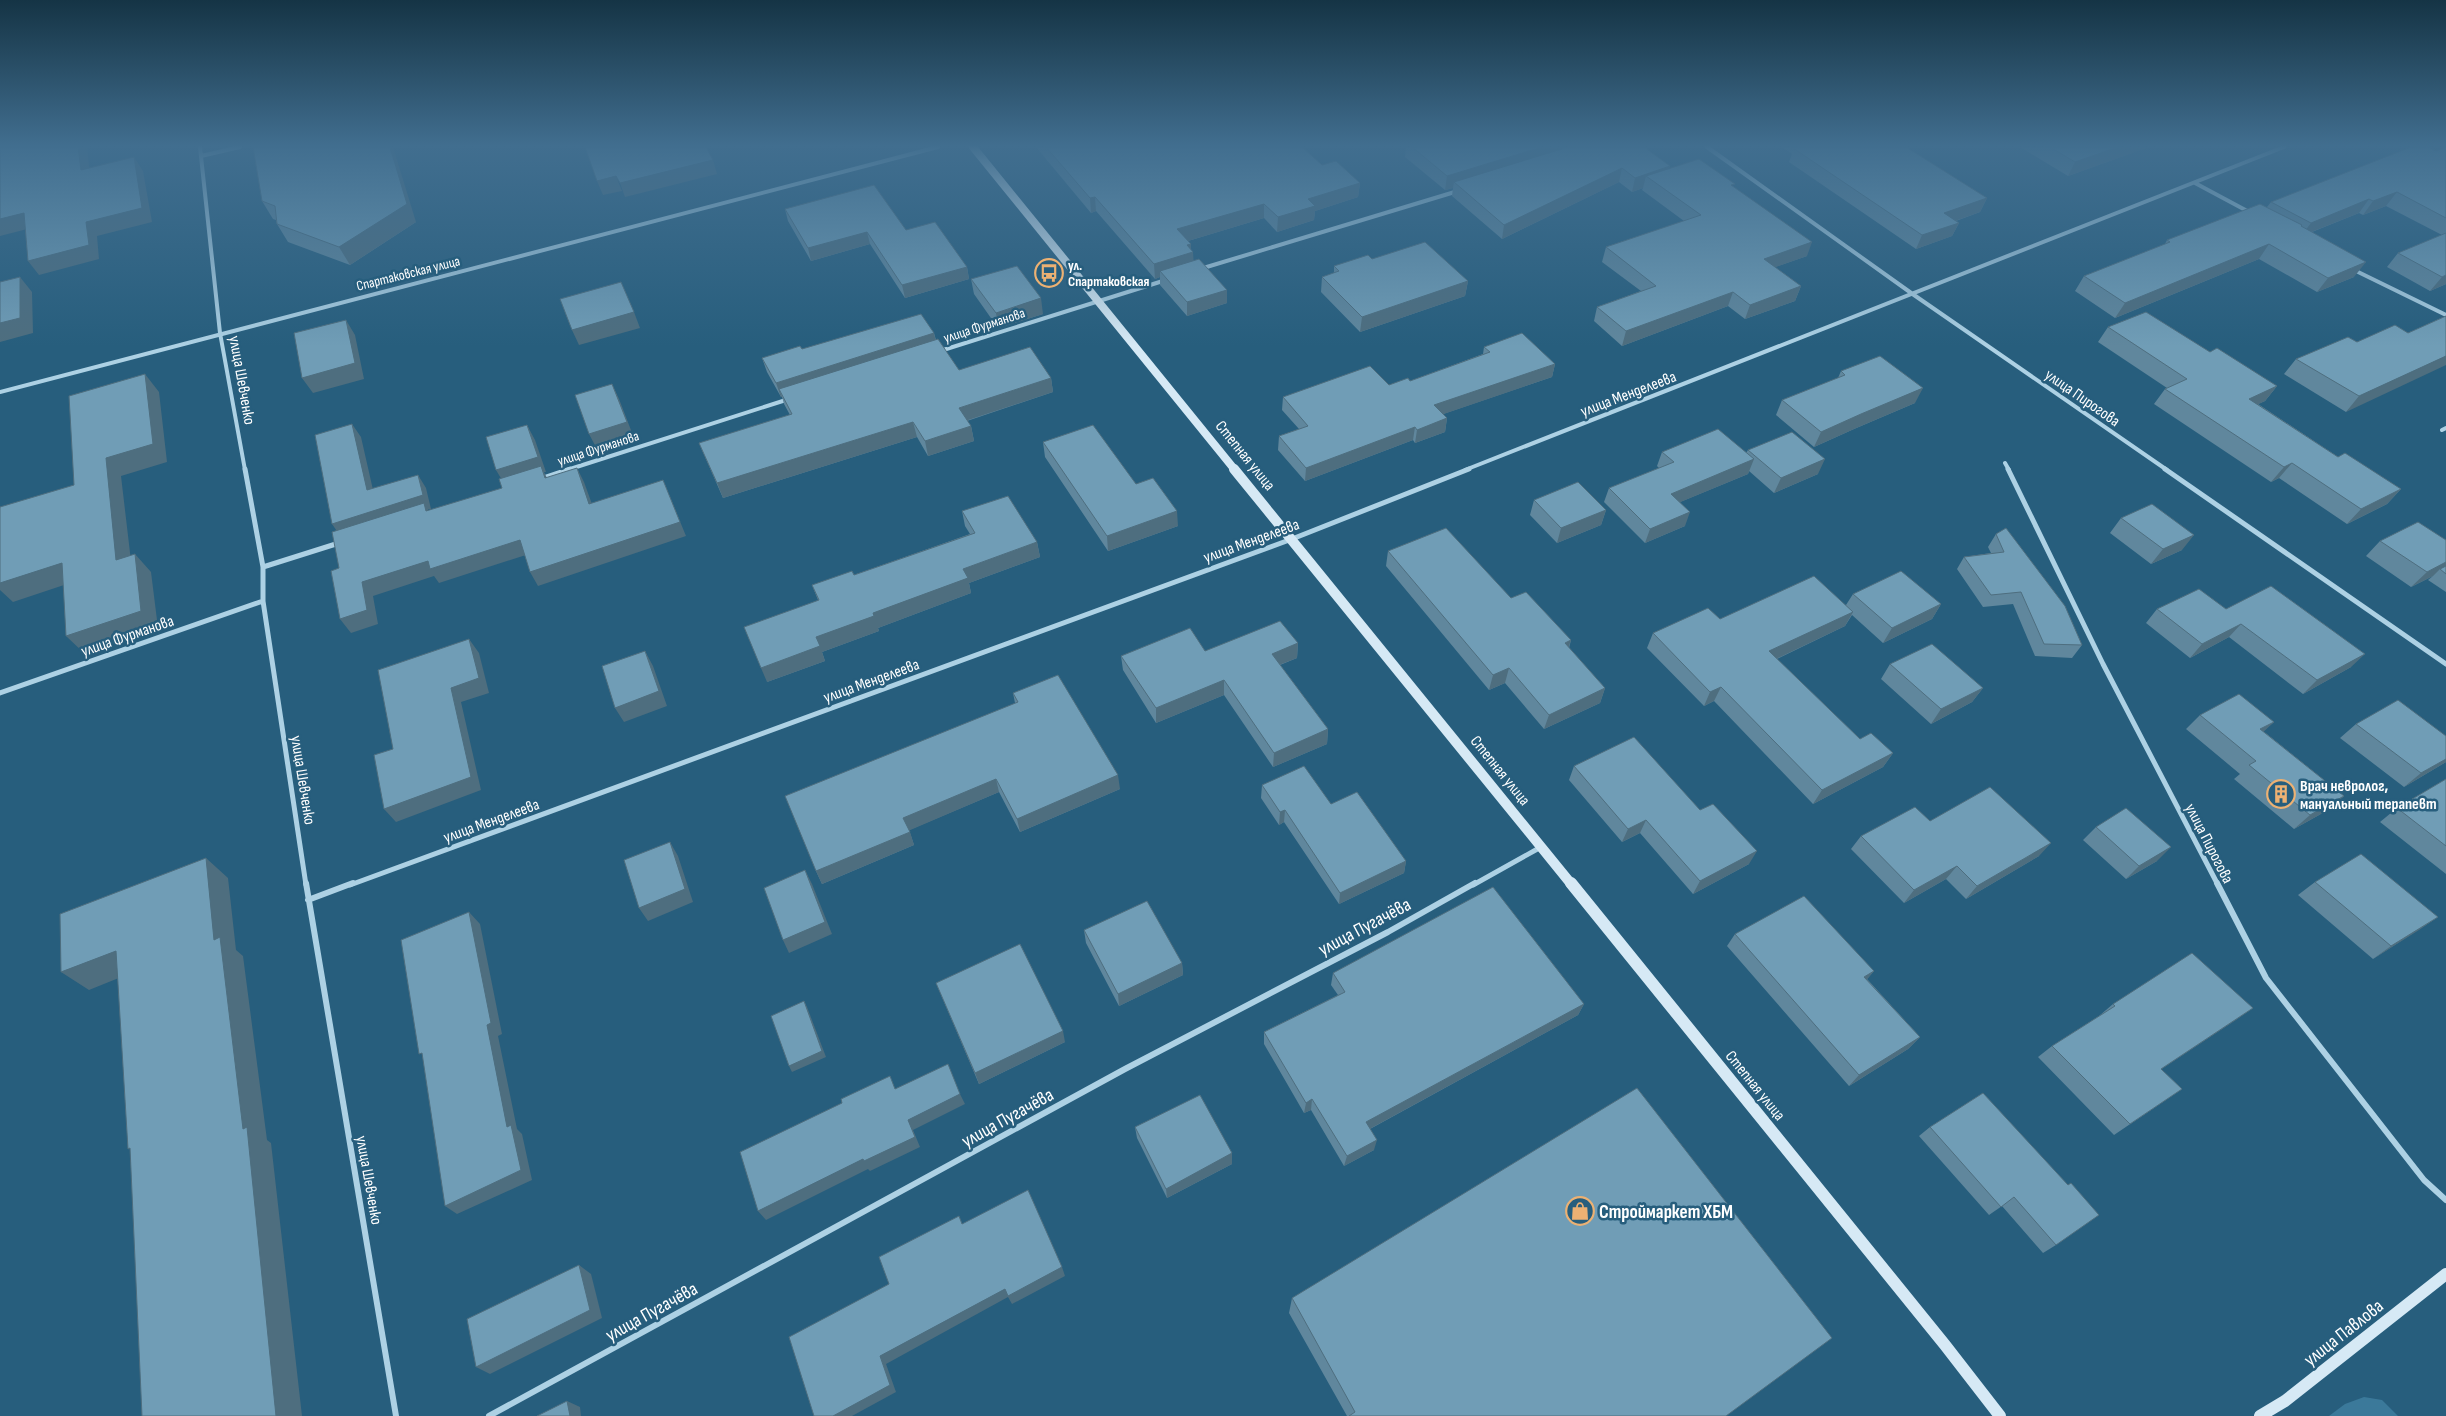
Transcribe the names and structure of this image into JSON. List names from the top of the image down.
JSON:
{
  "streets": {
    "main road": ["Степная улица", "улица Павлова"],
    "street": [
      "Спартаковская улица",
      "улица Фурманова",
      "улица Шевченко",
      "улица Менделеева",
      "улица Пирогова",
      "улица Пугачёва"
    ]
  },
  "crossings": [
    ["Спартаковская улица", "улица Шевченко"],
    ["улица Фурманова", "улица Шевченко"],
    ["улица Фурманова", "Степная улица"],
    ["улица Шевченко", "улица Менделеева"],
    ["улица Менделеева", "улица Пирогова"],
    ["улица Менделеева", "Степная улица"],
    ["Степная улица", "улица Пугачёва"]
  ],
  "places": {
    "bus stop": ["ул. Спартаковская"],
    "building": ["Врач невролог, мануальный терапевт"],
    "shop": ["Строймаркет ХБМ"]
  }
}
